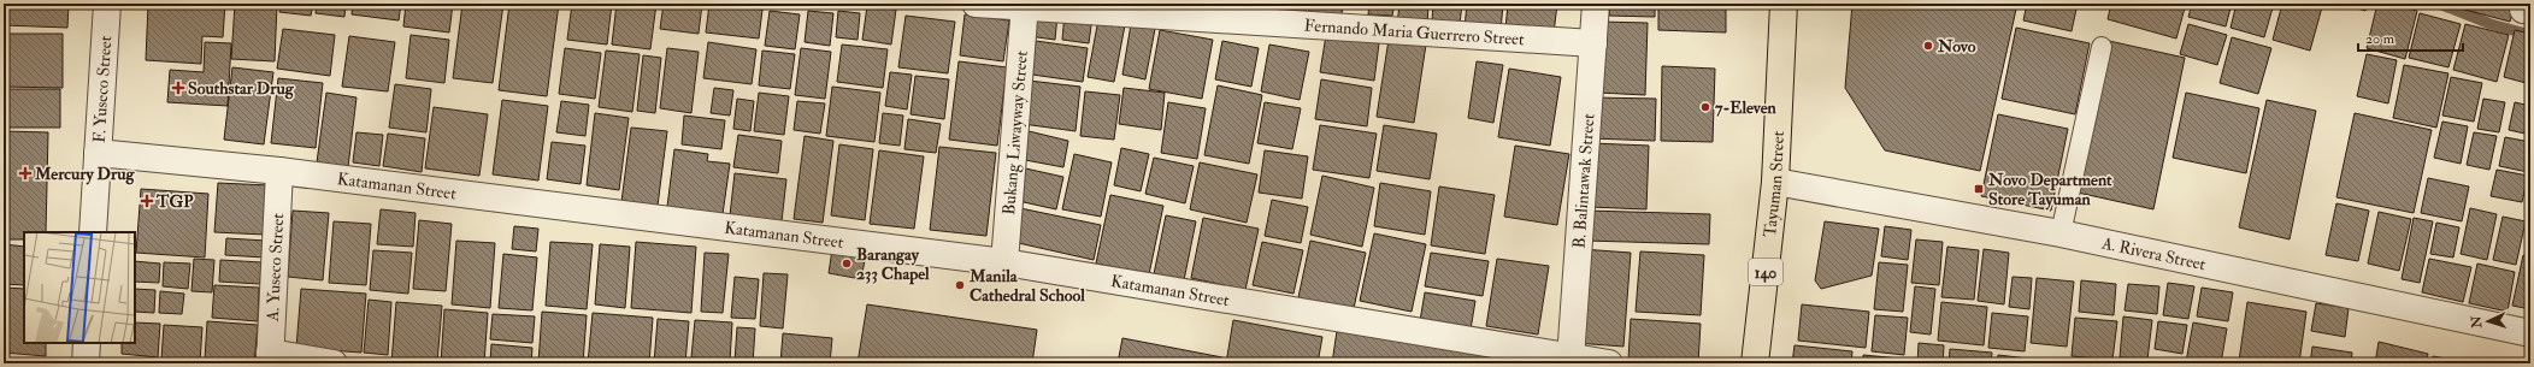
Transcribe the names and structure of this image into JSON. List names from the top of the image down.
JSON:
{
  "streets": {
    "main road": ["Tayuman Street", "140"],
    "street": [
      "Fernando Maria Guerrero Street",
      "F. Yuseco Street",
      "Bukang Liwayway Street",
      "B. Balintawak Street",
      "Katamanan Street",
      "A. Rivera Street",
      "A. Yuseco Street"
    ]
  },
  "crossings": [
    ["Fernando Maria Guerrero Street", "Bukang Liwayway Street"],
    ["Fernando Maria Guerrero Street", "B. Balintawak Street"],
    ["F. Yuseco Street", "Katamanan Street"],
    ["Bukang Liwayway Street", "Katamanan Street"],
    ["B. Balintawak Street", "Katamanan Street"],
    ["Tayuman Street", "A. Rivera Street"],
    ["Katamanan Street", "A. Yuseco Street"]
  ],
  "places": {
    "other": [
      "Novo",
      "7-Eleven",
      "Barangay 233 Chapel",
      "Manila Cathedral School"
    ],
    "health": ["Southstar Drug", "Mercury Drug", "TGP"],
    "transit": ["Novo Department Store Tayuman"]
  },
  "scale_bar": "20 m",
  "north": "left"
}
